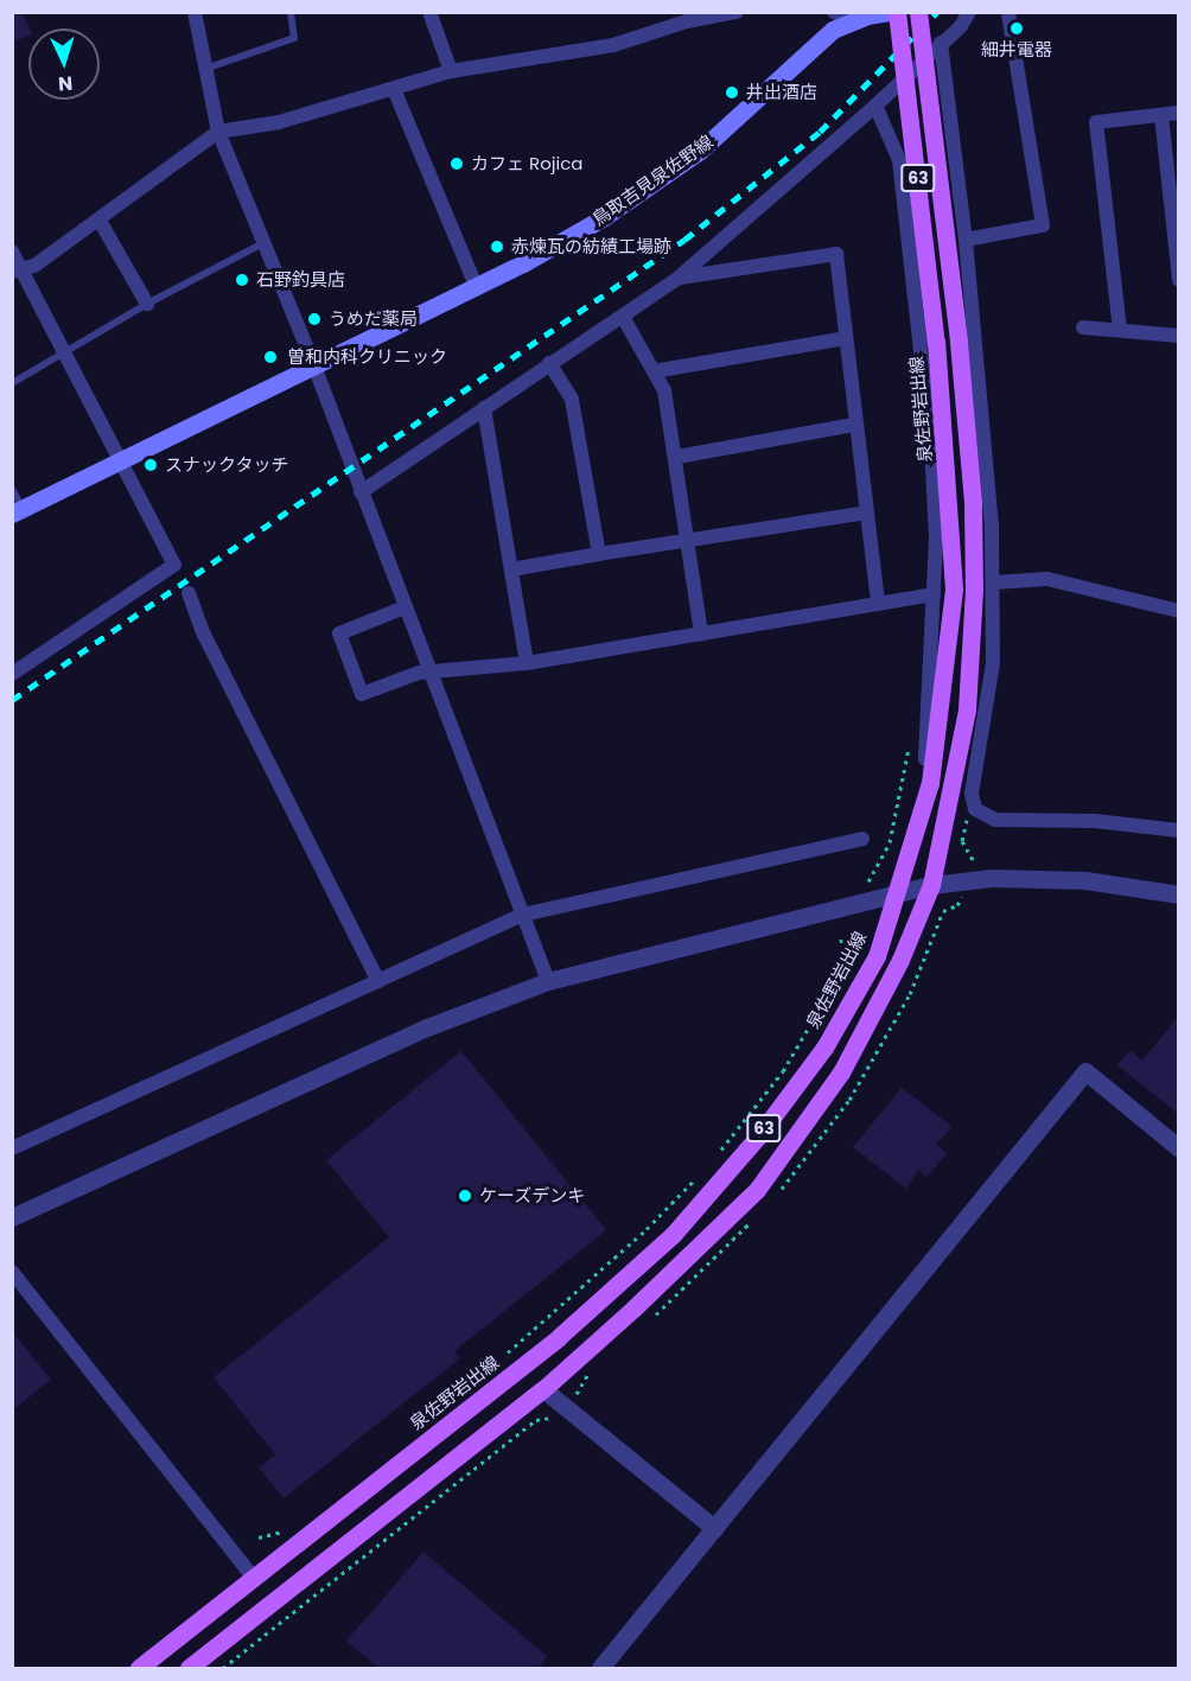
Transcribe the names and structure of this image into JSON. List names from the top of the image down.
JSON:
{
  "streets": {
    "main road": ["63", "鳥取吉見泉佐野線", "泉佐野岩出線"]
  },
  "places": [
    "細井電器",
    "井出酒店",
    "カフェ Rojica",
    "赤煉瓦の紡績工場跡",
    "石野釣具店",
    "うめだ薬局",
    "曽和内科クリニック",
    "スナックタッチ",
    "ケーズデンキ"
  ],
  "north": "bottom"
}
